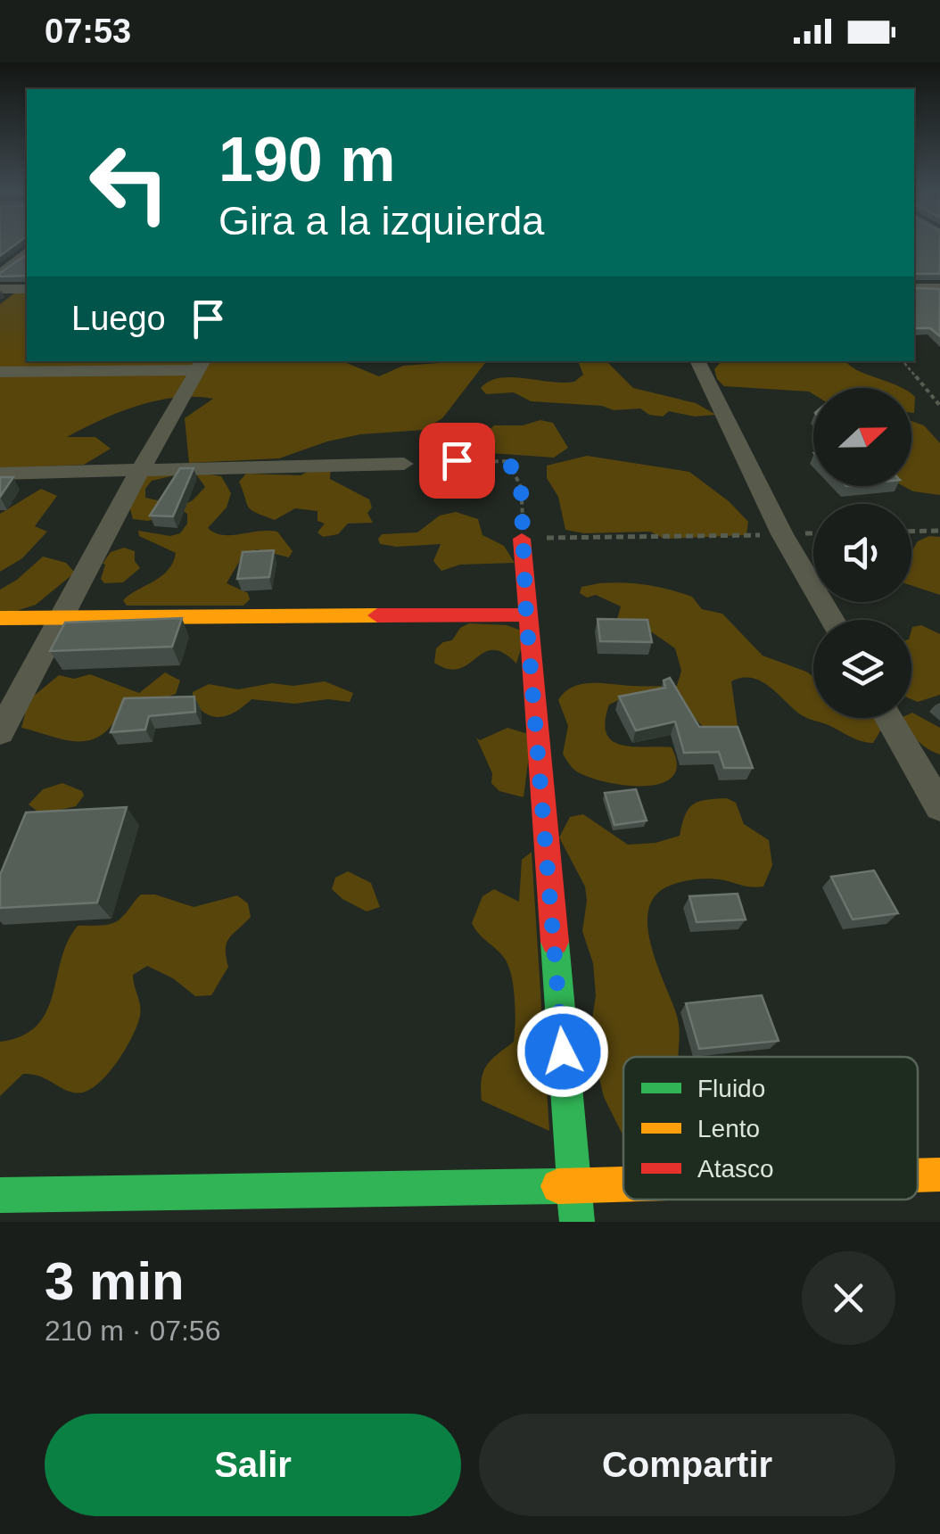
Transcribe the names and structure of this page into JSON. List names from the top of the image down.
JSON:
{
  "legend": ["Fluido", "Lento", "Atasco"],
  "north": "right",
  "page": {
    "status": "07:53",
    "turn": ["190 m", "Gira a la izquierda"],
    "then": "Luego",
    "heading": ["3 min", "210 m · 07:56"],
    "buttons": ["Salir", "Compartir"]
  }
}
